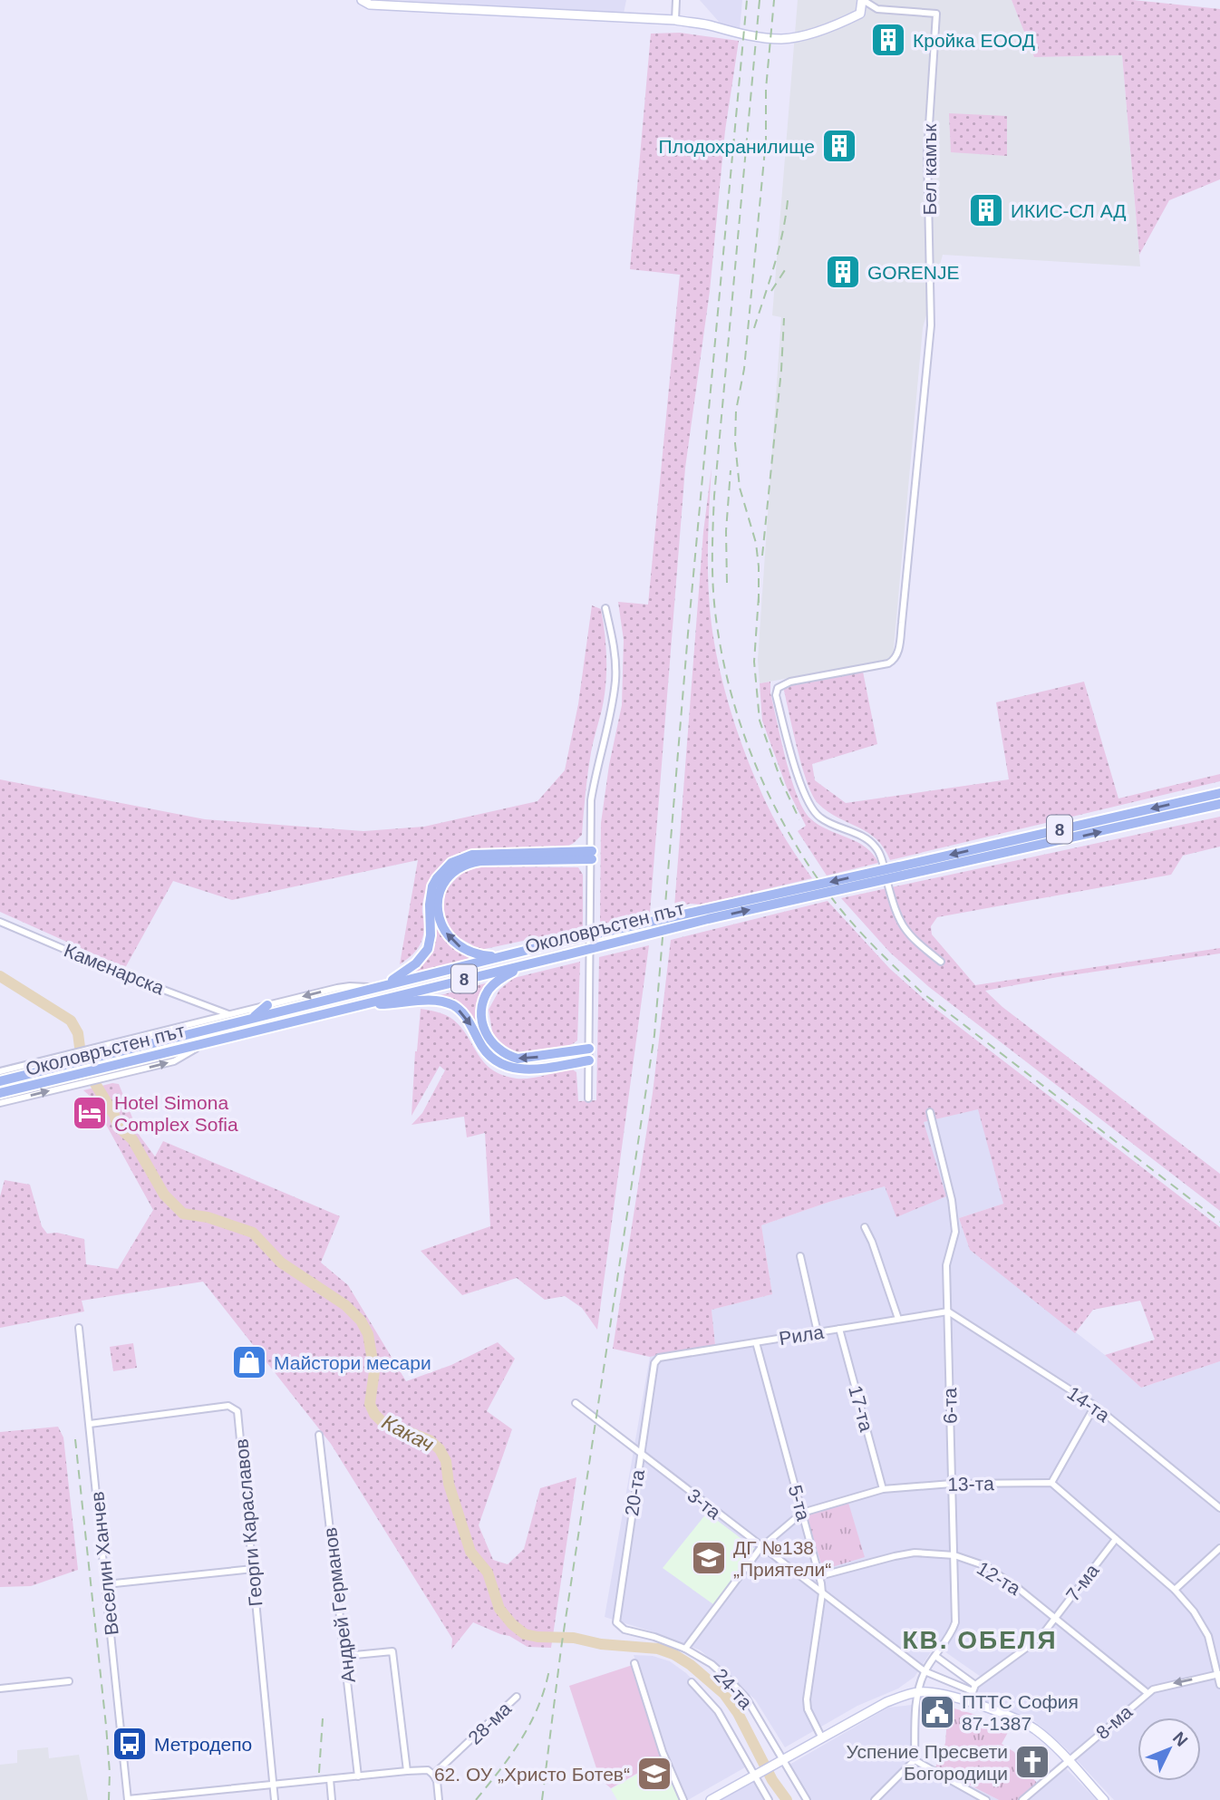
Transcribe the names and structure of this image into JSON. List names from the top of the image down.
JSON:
{
  "streets": {
    "highway": ["8", "Околовръстен път"],
    "street": [
      "Бел камък",
      "Каменарска",
      "Рила",
      "14-та",
      "6-та",
      "17-та",
      "13-та",
      "20-та",
      "5-та",
      "3-та",
      "Георги Караславов",
      "Веселин Ханчев",
      "12-та",
      "7-ма",
      "Андрей Германов",
      "24-та",
      "8-ма",
      "28-ма"
    ]
  },
  "crossings": [
    ["Рила", "14-та"],
    ["Рила", "6-та"],
    ["Рила", "17-та"],
    ["Рила", "20-та"],
    ["Рила", "5-та"],
    ["14-та", "6-та"],
    ["6-та", "13-та"],
    ["6-та", "3-та"],
    ["6-та", "12-та"],
    ["17-та", "13-та"],
    ["13-та", "5-та"],
    ["13-та", "3-та"],
    ["13-та", "24-та"],
    ["20-та", "3-та"],
    ["20-та", "24-та"],
    ["5-та", "3-та"],
    ["5-та", "12-та"],
    ["3-та", "7-ма"],
    ["Георги Караславов", "Веселин Ханчев"],
    ["12-та", "7-ма"],
    ["12-та", "8-ма"]
  ],
  "districts": ["КВ. ОБЕЛЯ"],
  "water": ["Какач"],
  "places": {
    "building": [
      "Кройка ЕООД",
      "Плодохранилище",
      "ИКИС-СЛ АД",
      "GORENJE"
    ],
    "hotel": ["Hotel Simona Complex Sofia"],
    "shop": ["Майстори месари"],
    "school or university": ["ДГ №138 „Приятели“", "62. ОУ „Христо Ботев“"],
    "public building": ["ПТТС София 87-1387"],
    "bus stop": ["Метродепо"],
    "church": ["Успение Пресвети Богородици"]
  },
  "north": "top right"
}
